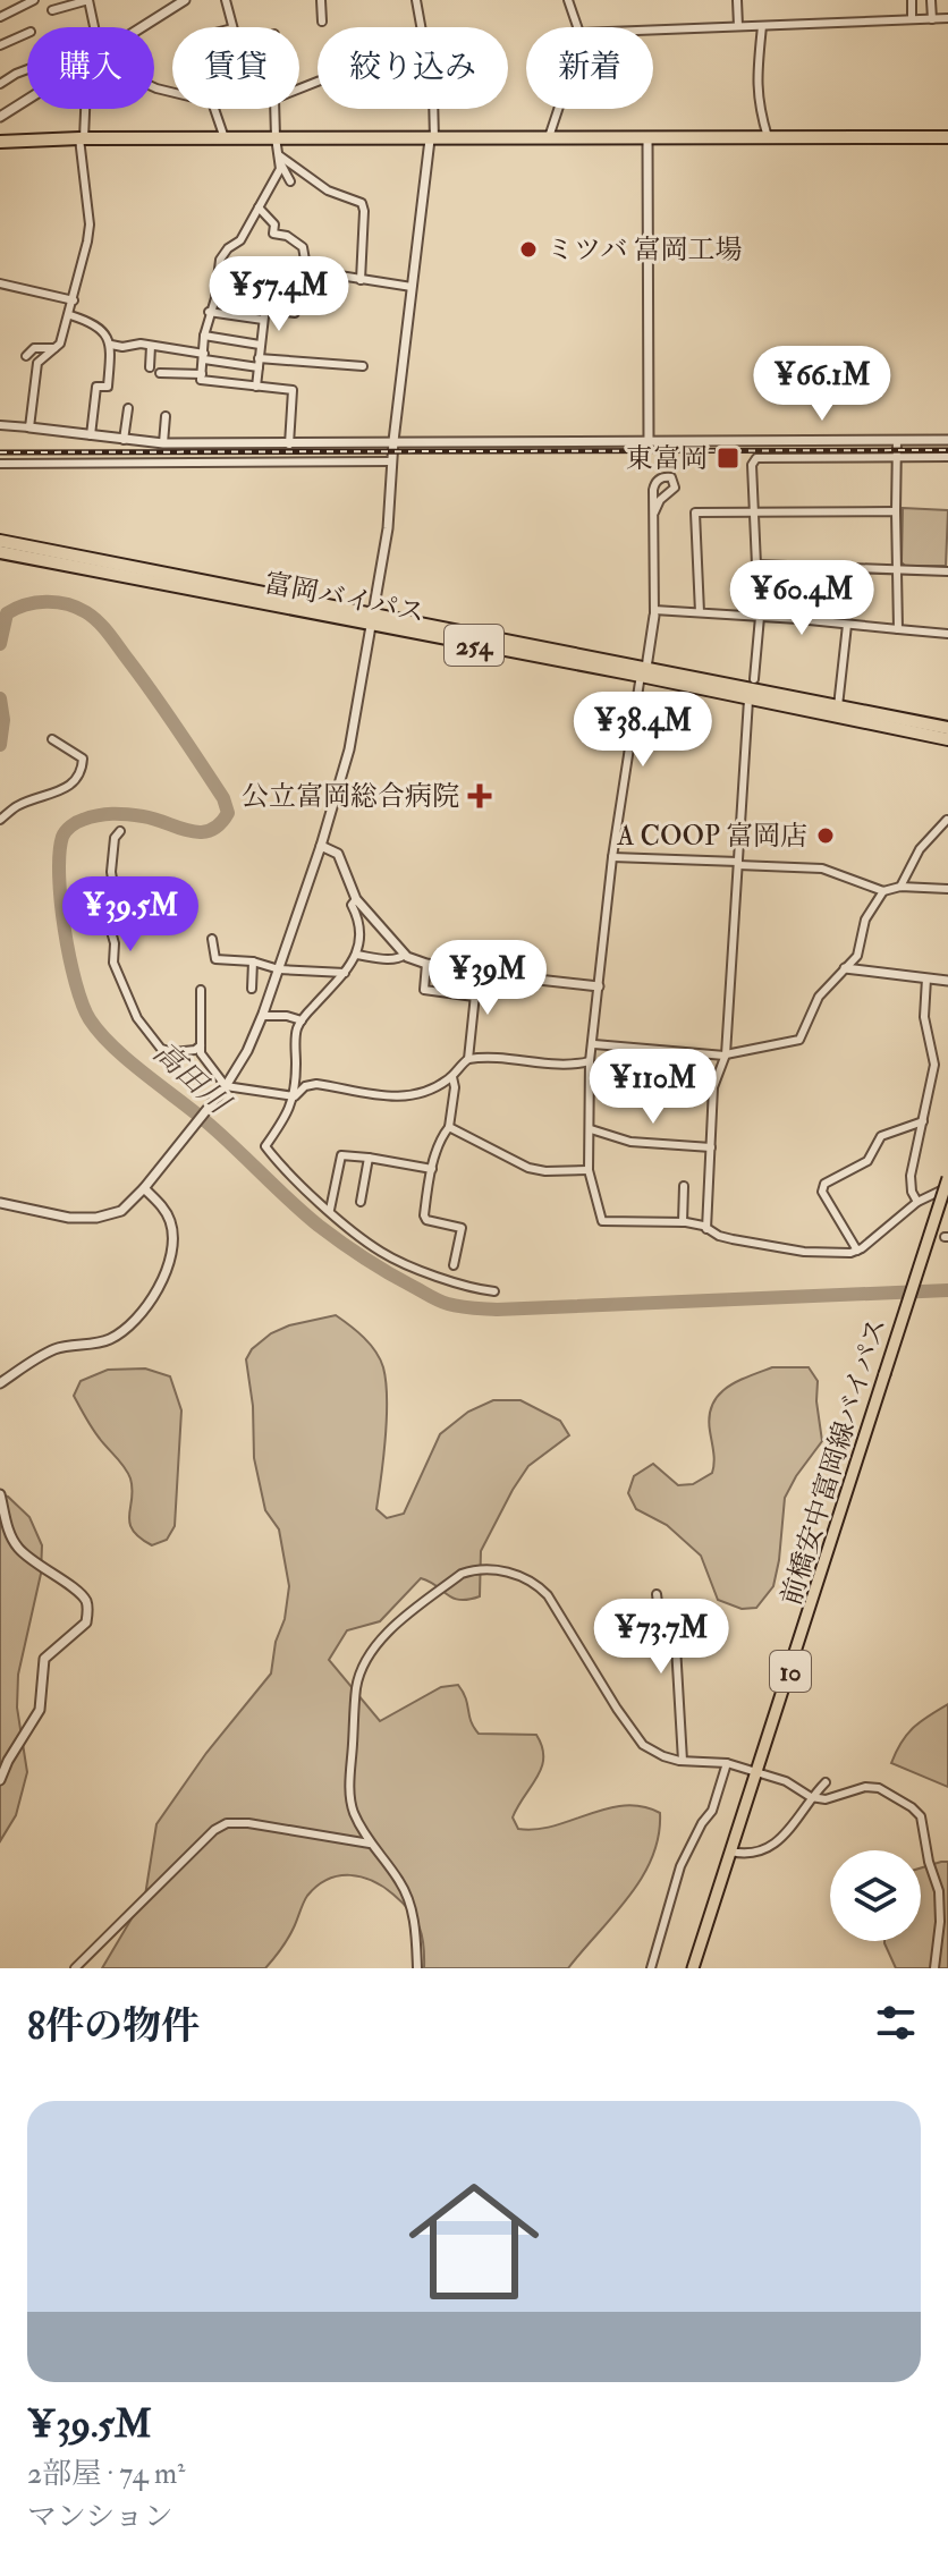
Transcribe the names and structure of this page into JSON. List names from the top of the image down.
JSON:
{
  "streets": {
    "highway": ["富岡バイパス", "254"],
    "main road": ["前橋安中富岡線バイパス", "10"]
  },
  "water": ["高田川"],
  "places": {
    "other": ["ミツバ 富岡工場", "A COOP 富岡店"],
    "transit": ["東富岡"],
    "health": ["公立富岡総合病院"]
  },
  "page": {
    "chip": [
      "購入",
      "賃貸",
      "絞り込み",
      "新着"
    ],
    "price": [
      "¥57.4M",
      "¥66.1M",
      "¥60.4M",
      "¥38.4M",
      "¥39.5M",
      "¥39M",
      "¥110M",
      "¥73.7M"
    ],
    "heading": "8件の物件",
    "list": [
      {
        "name": "¥39.5M",
        "note": "2部屋 · 74 m² · マンション"
      }
    ]
  }
}
